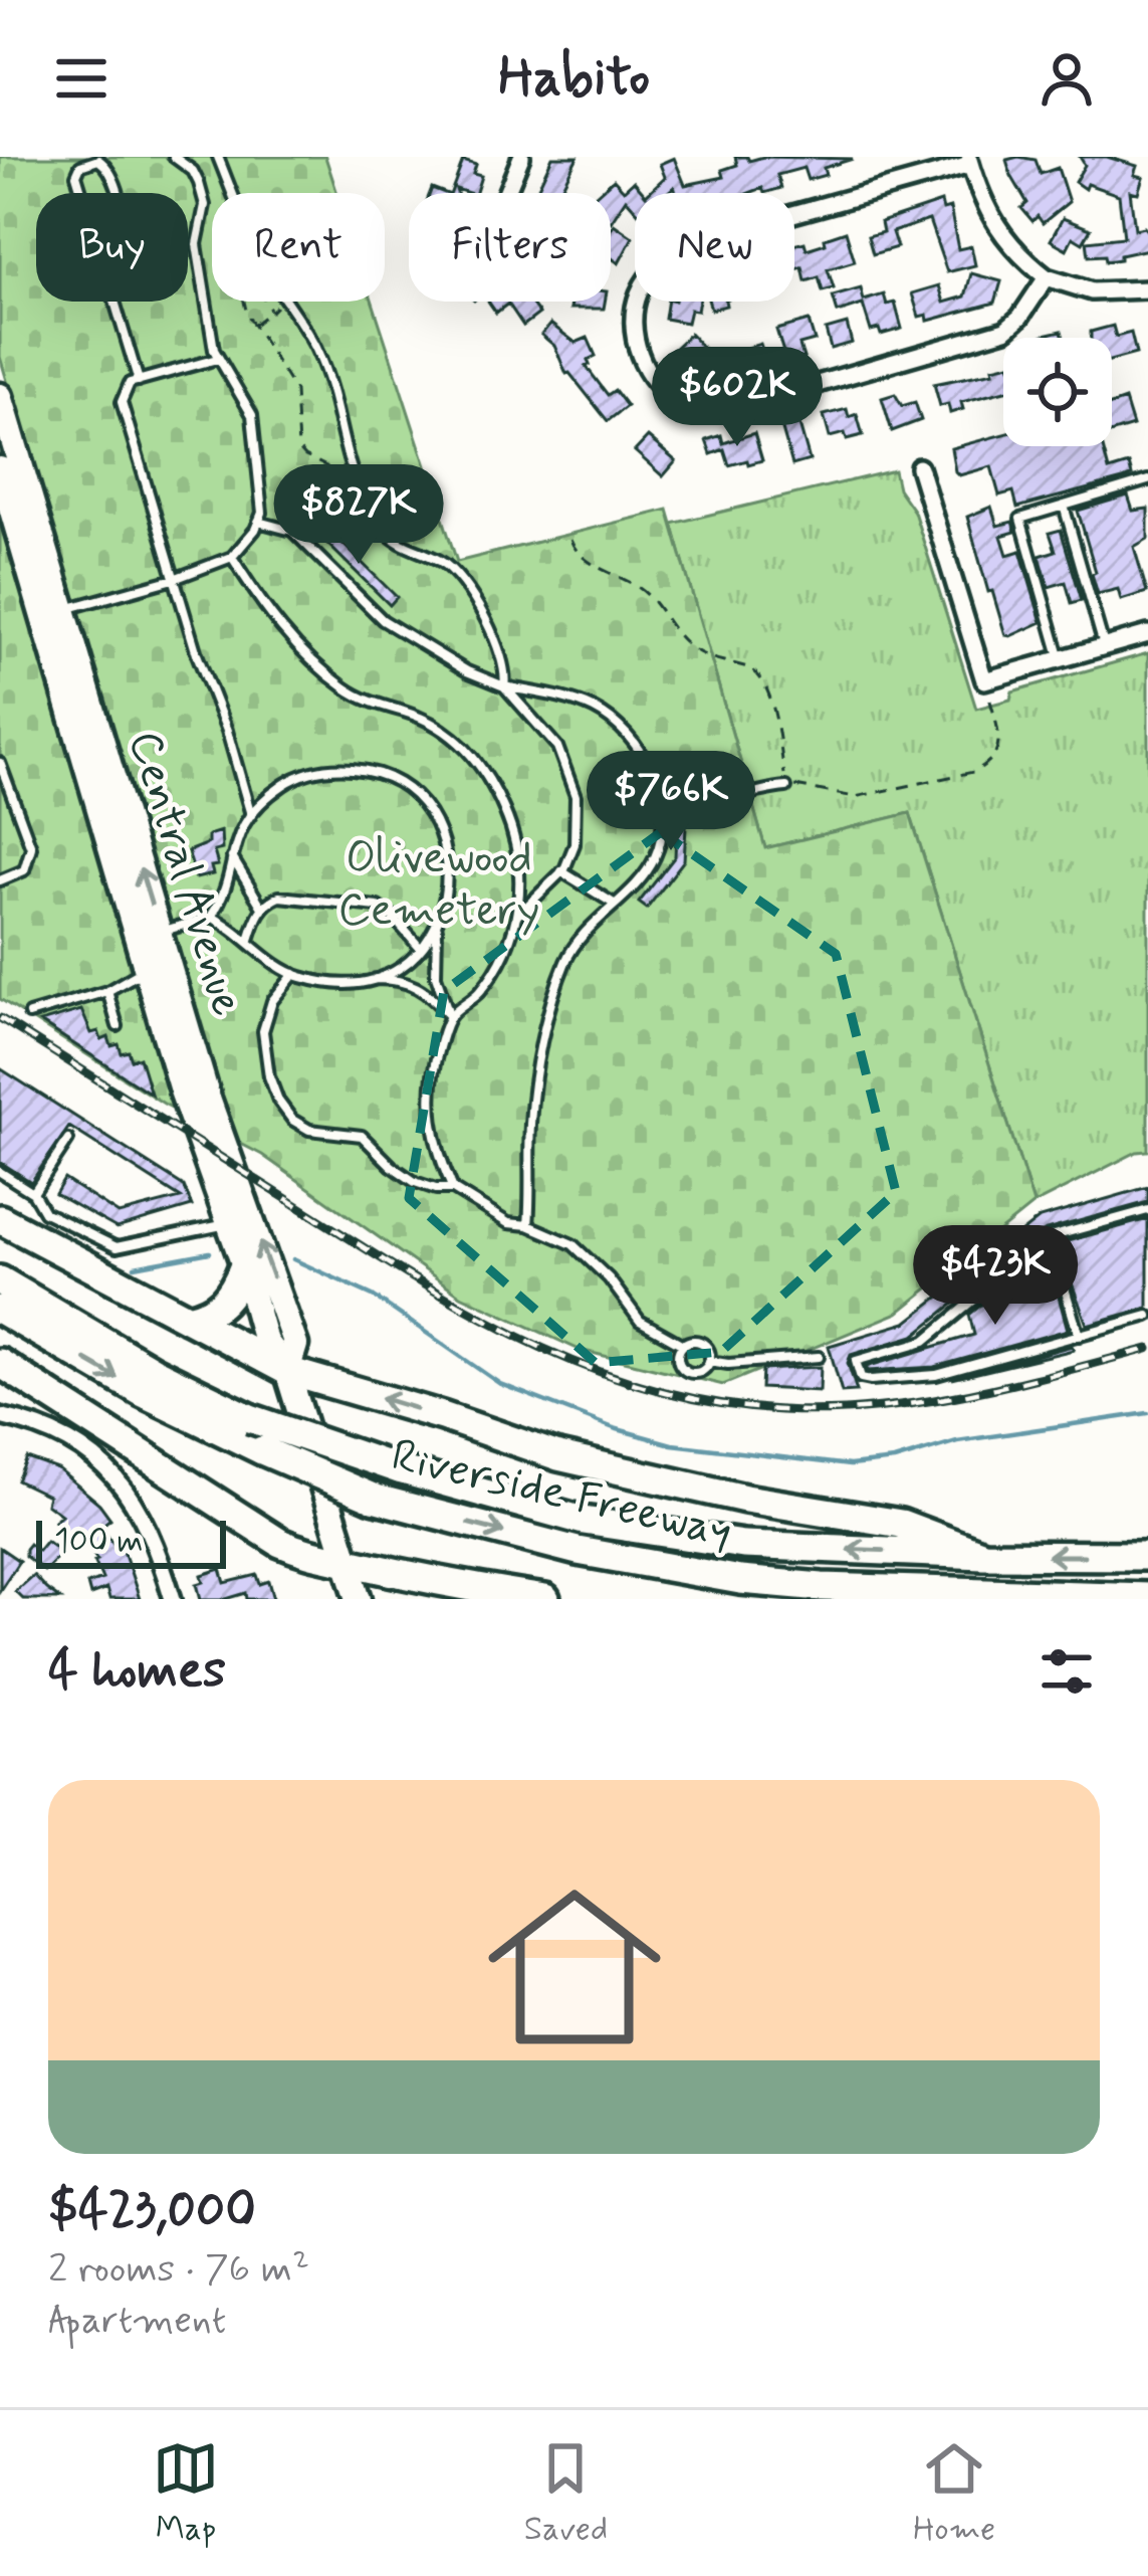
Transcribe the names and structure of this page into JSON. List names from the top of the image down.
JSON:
{
  "streets": {
    "highway": ["Riverside Freeway"],
    "main road": ["Central Avenue"]
  },
  "parks": ["Olivewood Cemetery"],
  "scale_bar": "100 m",
  "page": {
    "header": "Habito",
    "chip": [
      "Buy",
      "Rent",
      "Filters",
      "New"
    ],
    "price": [
      "$602K",
      "$827K",
      "$766K",
      "$423K"
    ],
    "scale": "100 m",
    "heading": "4 homes",
    "list": [
      {
        "name": "$423,000",
        "note": "2 rooms · 76 m² · Apartment"
      }
    ],
    "tabs": ["Map", "Saved", "Home"]
  }
}
